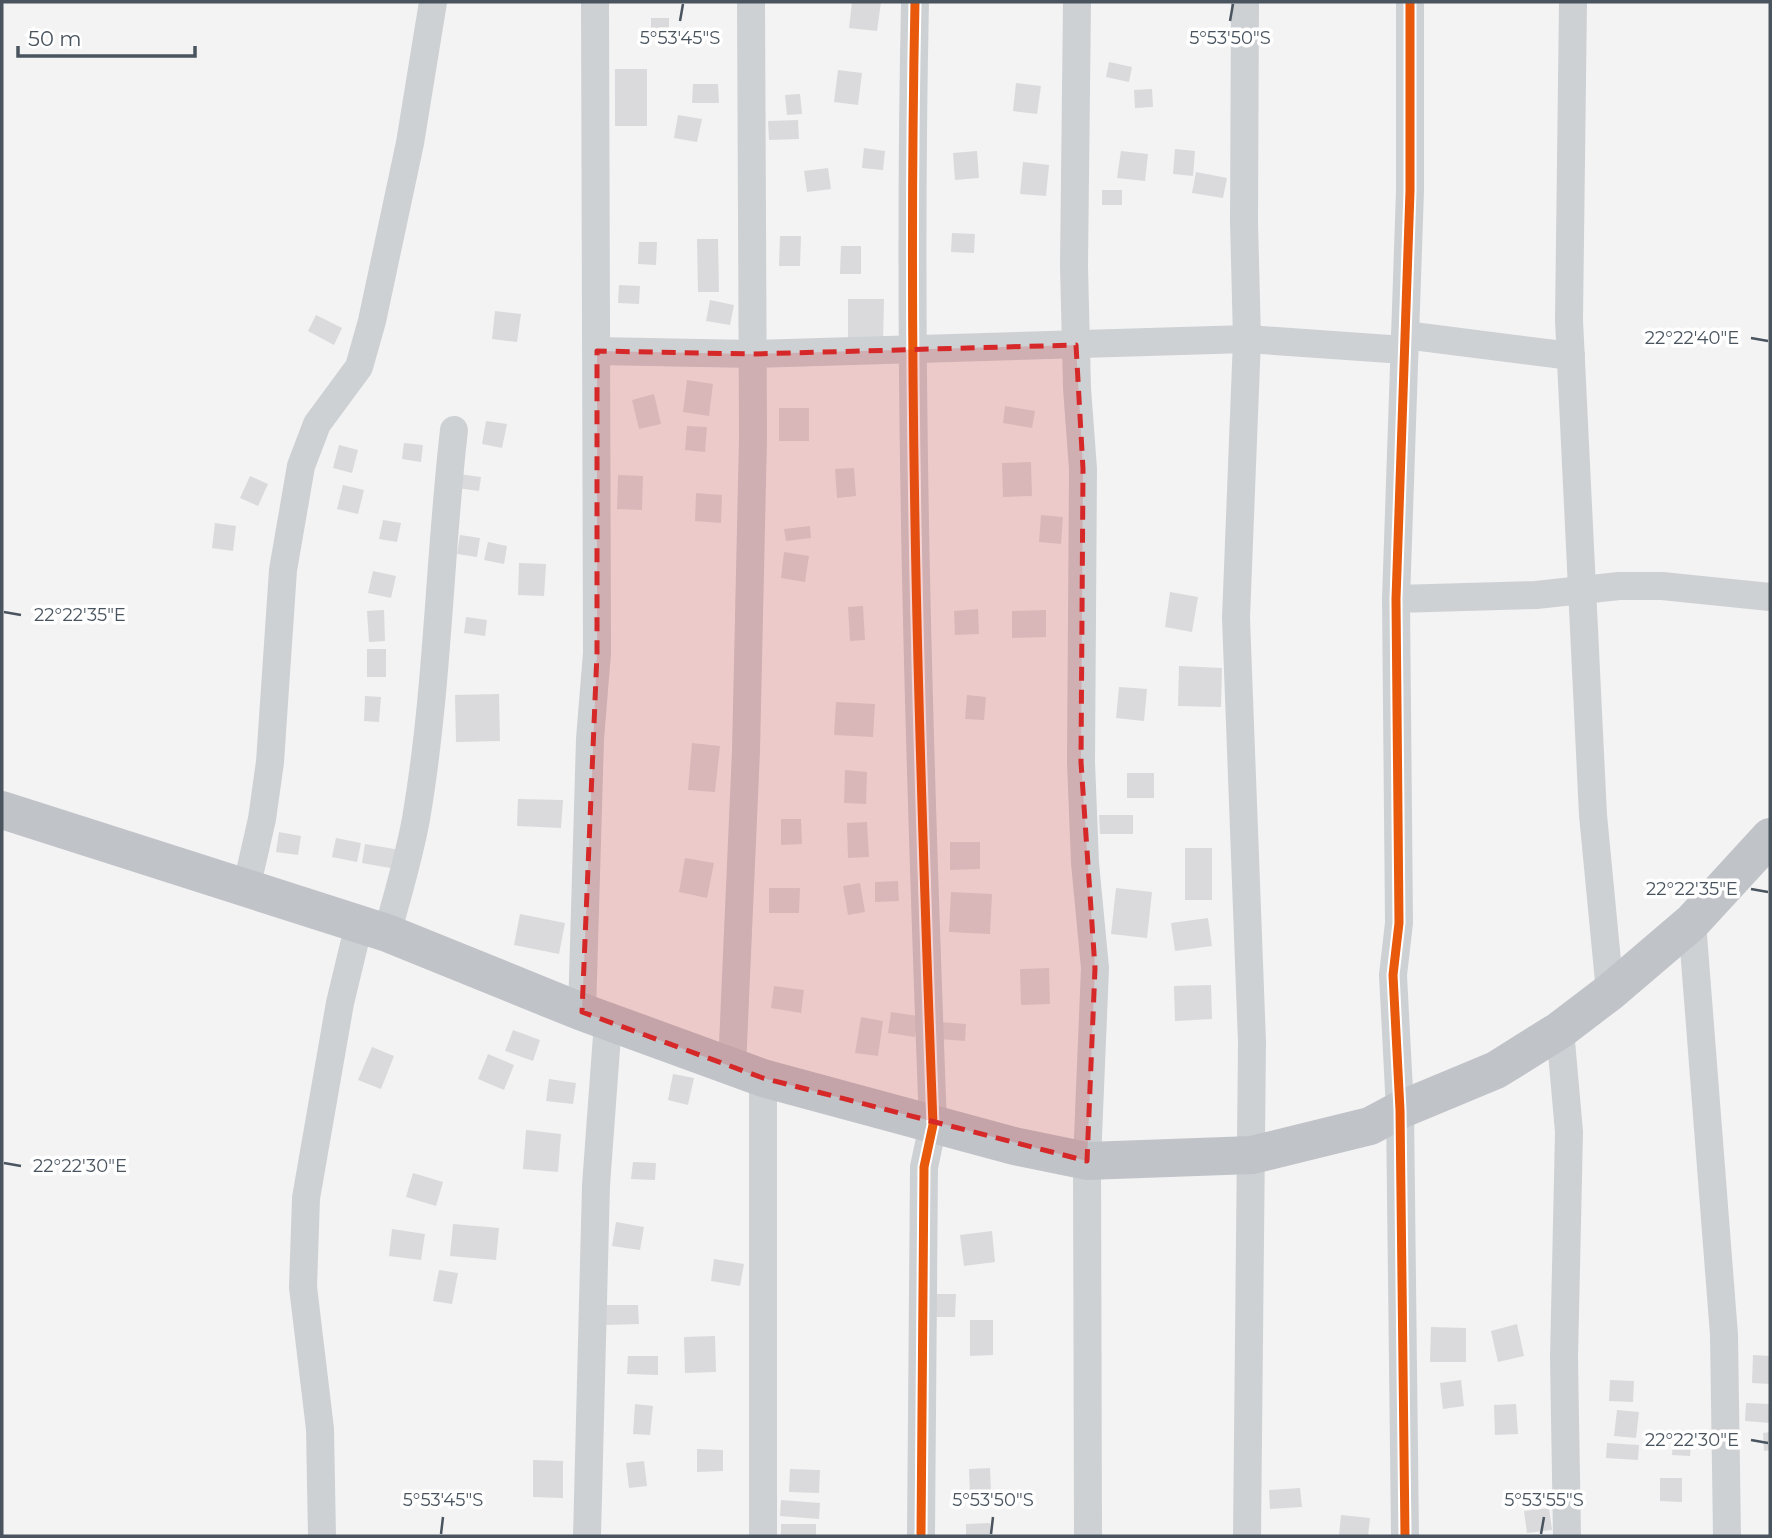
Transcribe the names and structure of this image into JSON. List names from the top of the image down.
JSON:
{
  "scale_bar": "50 m",
  "coordinates": [
    "5°53'45\"S",
    "5°53'50\"S",
    "22°22'40\"E",
    "22°22'35\"E",
    "22°22'30\"E",
    "5°53'55\"S"
  ]
}
